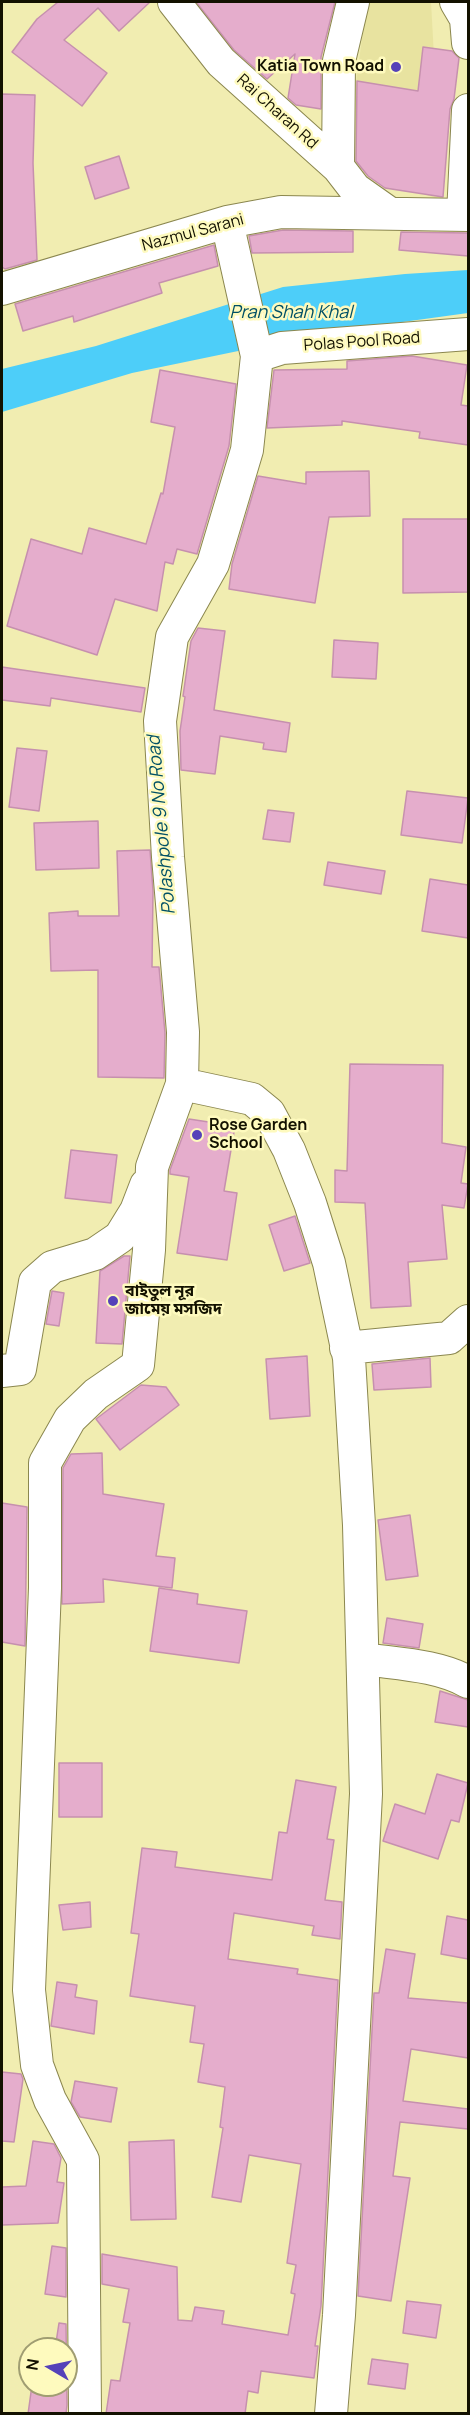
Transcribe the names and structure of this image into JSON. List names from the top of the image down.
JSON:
{
  "streets": {
    "street": ["Rai Charan Rd", "Nazmul Sarani", "Polas Pool Road"]
  },
  "crossings": [
    ["Rai Charan Rd", "Nazmul Sarani"]
  ],
  "water": ["Pran Shah Khal", "Polashpole 9 No Road"],
  "places": ["Katia Town Road", "Rose Garden School", "বাইতুল নূর জামেয় মসজিদ"],
  "north": "left"
}
